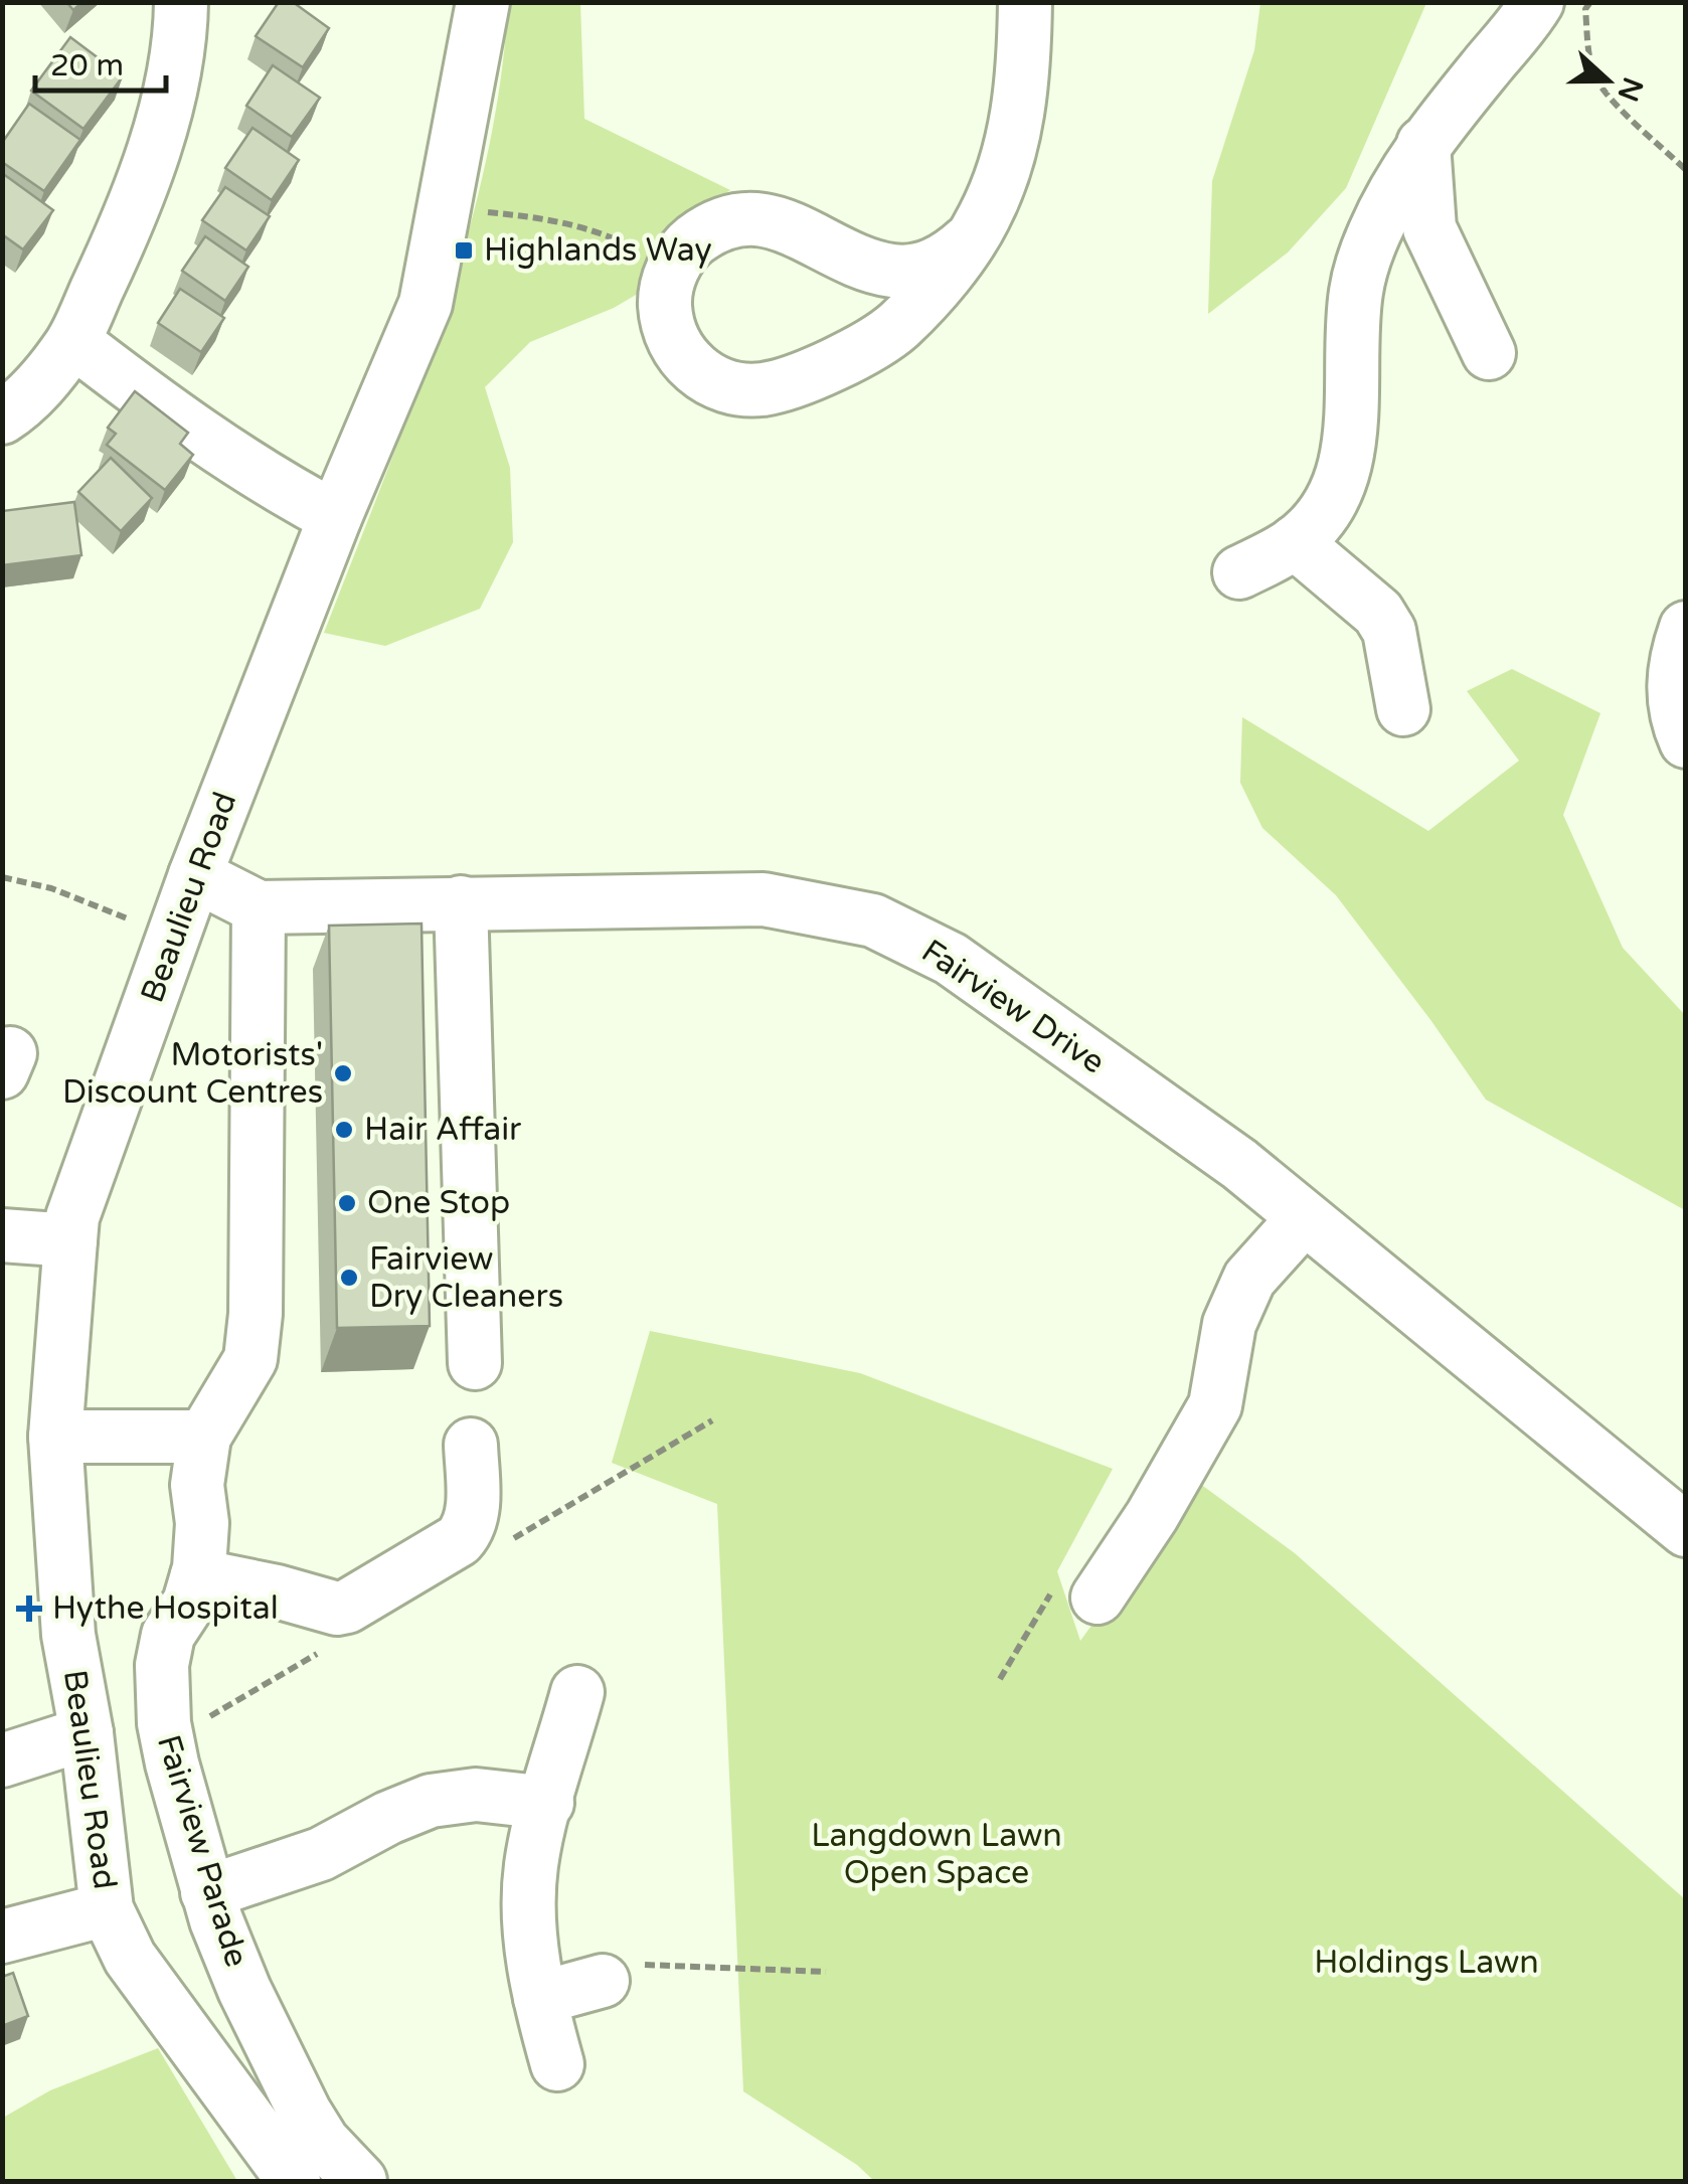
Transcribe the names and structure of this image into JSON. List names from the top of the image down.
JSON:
{
  "streets": {
    "street": ["Beaulieu Road", "Fairview Drive", "Fairview Parade"]
  },
  "crossings": [
    ["Beaulieu Road", "Fairview Drive"],
    ["Fairview Drive", "Fairview Parade"]
  ],
  "parks": ["Langdown Lawn Open Space", "Holdings Lawn"],
  "places": {
    "transit": ["Highlands Way"],
    "other": [
      "Motorists' Discount Centres",
      "Hair Affair",
      "One Stop",
      "Fairview Dry Cleaners"
    ],
    "health": ["Hythe Hospital"]
  },
  "scale_bar": "20 m",
  "north": "right"
}
